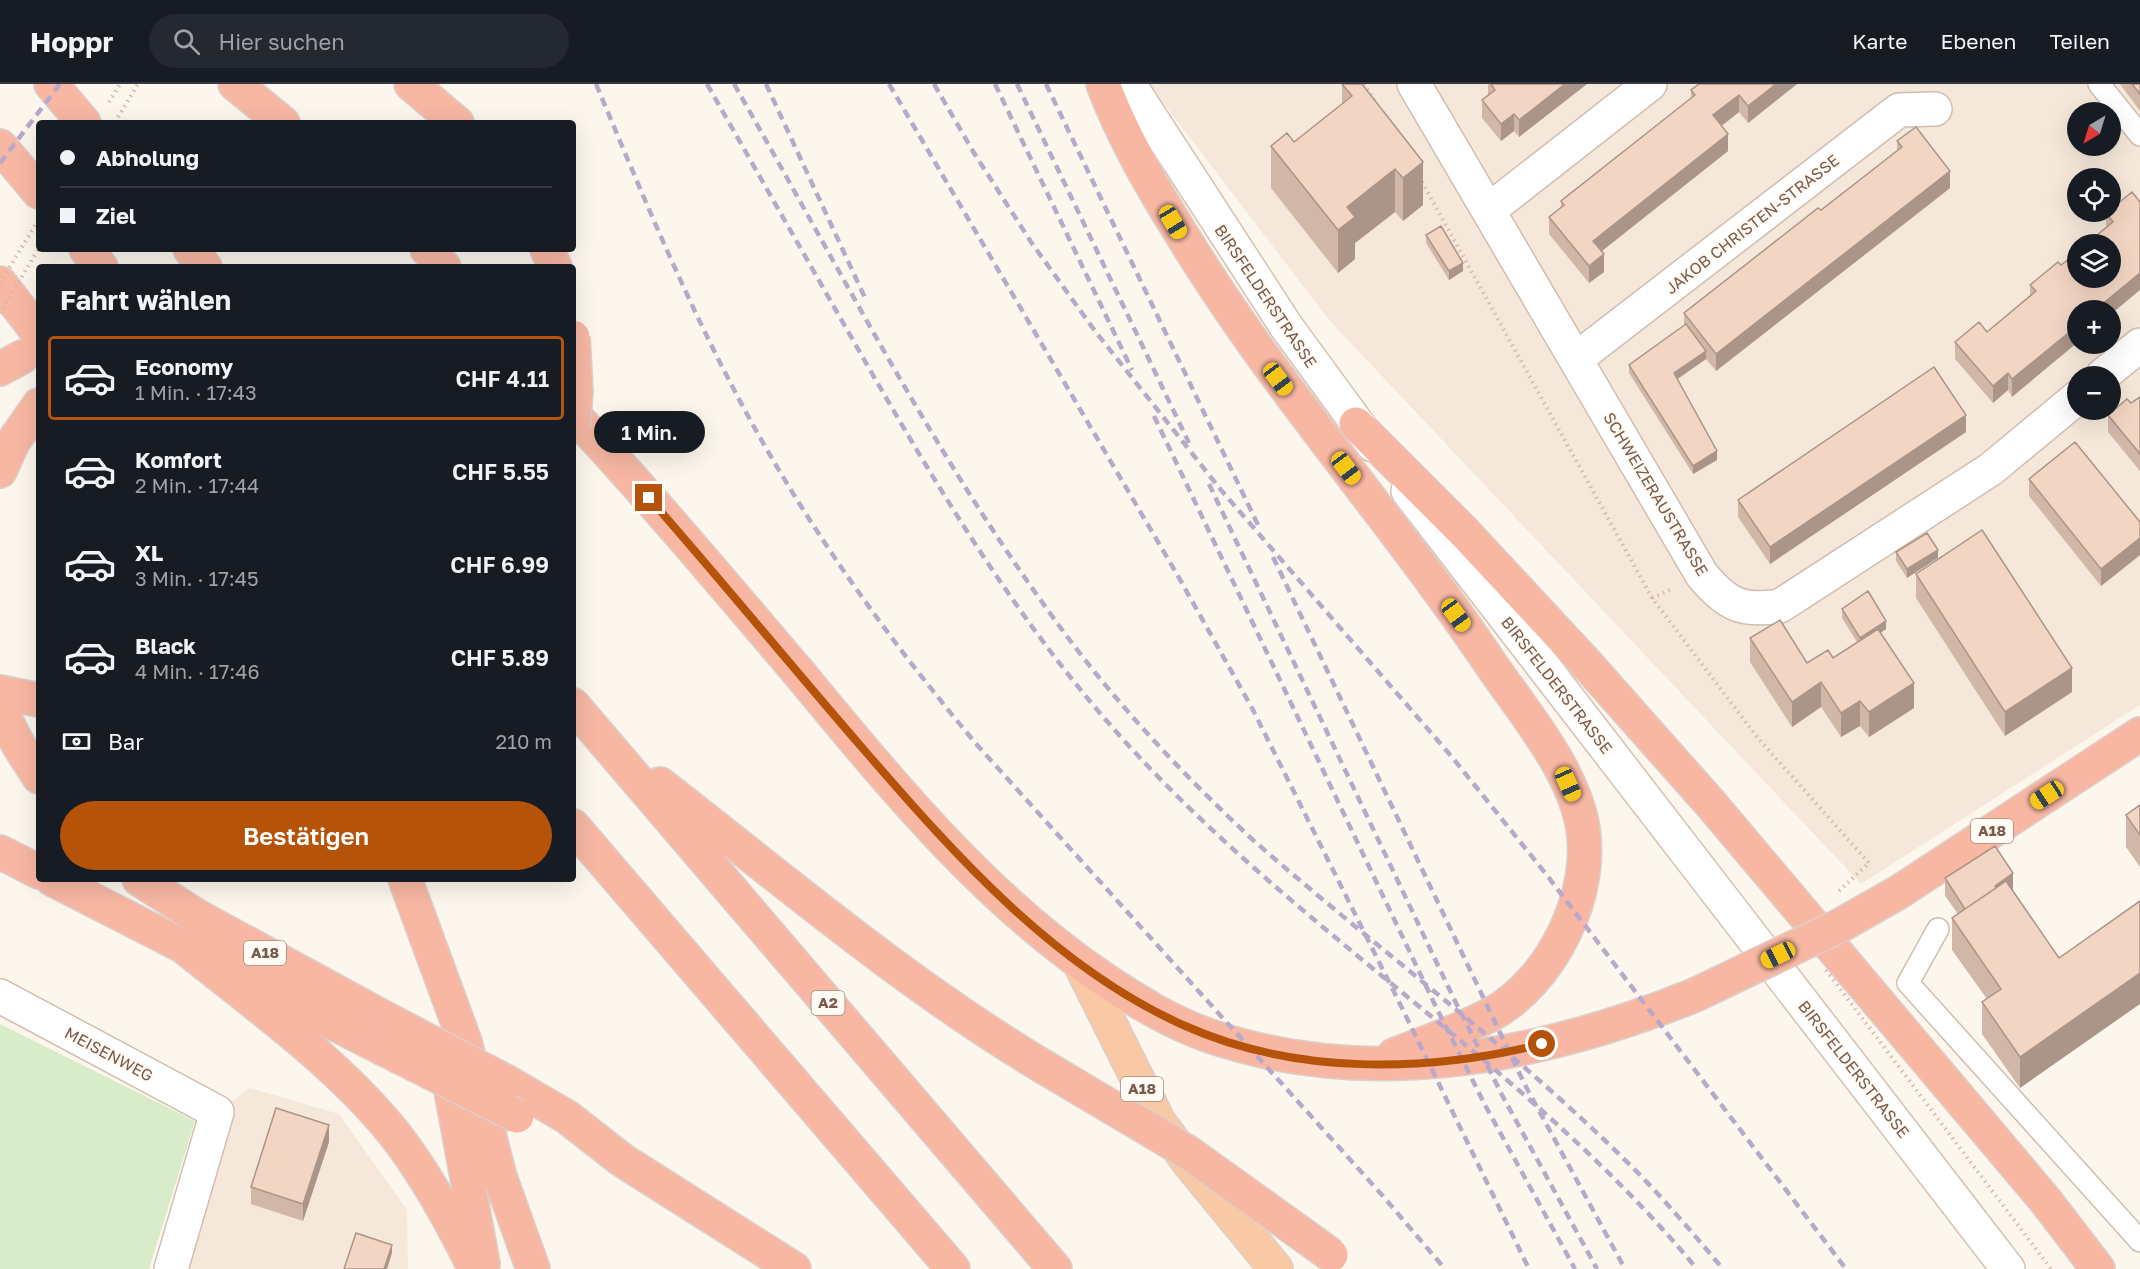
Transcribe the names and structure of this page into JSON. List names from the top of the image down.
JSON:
{
  "streets": {
    "highway": ["A18", "A2"],
    "street": [
      "JAKOB CHRISTEN-STRASSE",
      "BIRSFELDERSTRASSE",
      "SCHWEIZERAUSTRASSE",
      "MEISENWEG"
    ]
  },
  "crossings": [
    ["JAKOB CHRISTEN-STRASSE", "SCHWEIZERAUSTRASSE"]
  ],
  "north": "bottom left",
  "page": {
    "header": "Hoppr",
    "search": "Hier suchen",
    "nav": ["Karte", "Ebenen", "Teilen"],
    "map_buttons": ["+", "−"],
    "banner": ["Abholung", "Ziel"],
    "heading": "Fahrt wählen",
    "list": [
      {
        "name": "Economy",
        "note": "1 Min. · 17:43",
        "value": "CHF 4.11"
      },
      {
        "name": "Komfort",
        "note": "2 Min. · 17:44",
        "value": "CHF 5.55"
      },
      {
        "name": "XL",
        "note": "3 Min. · 17:45",
        "value": "CHF 6.99"
      },
      {
        "name": "Black",
        "note": "4 Min. · 17:46",
        "value": "CHF 5.89"
      }
    ],
    "bubble": "1 Min.",
    "pay": ["Bar", "210 m"],
    "buttons": "Bestätigen"
  }
}
